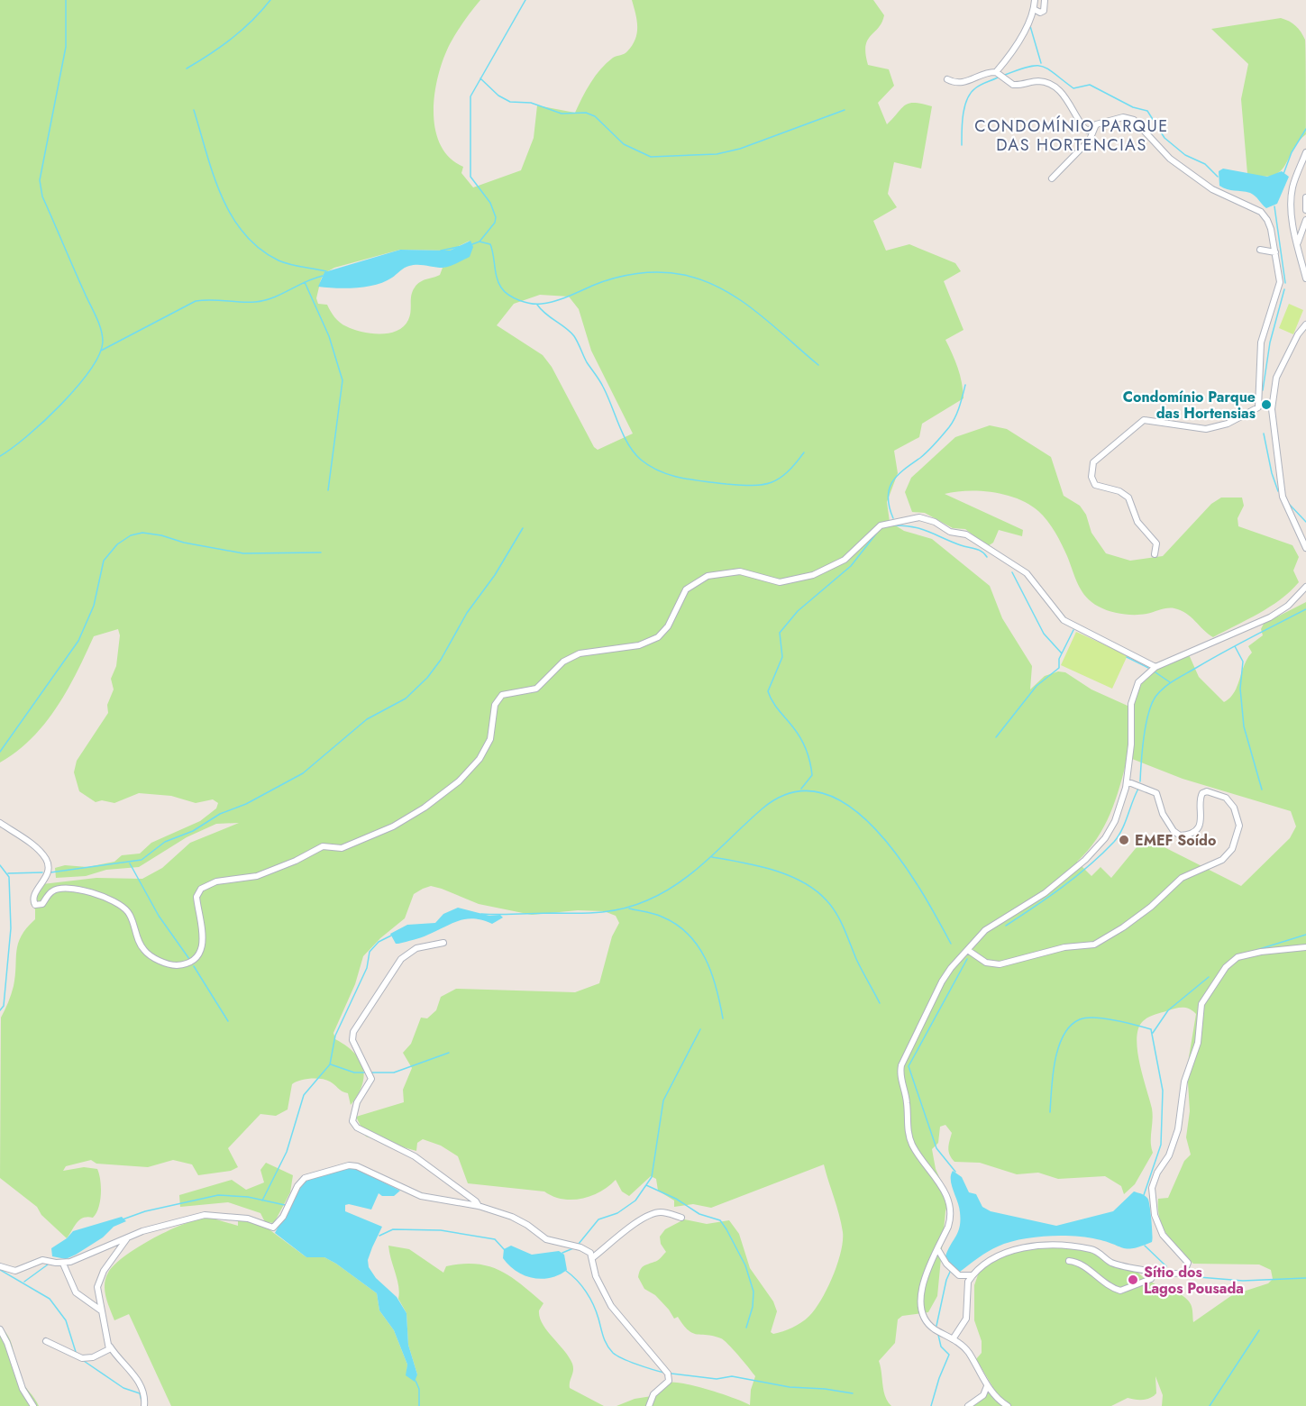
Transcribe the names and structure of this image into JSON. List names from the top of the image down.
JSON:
{
  "districts": ["CONDOMÍNIO PARQUE DAS HORTENCIAS"],
  "places": ["Condomínio Parque das Hortensias", "EMEF Soído", "Sítio dos Lagos Pousada"]
}
